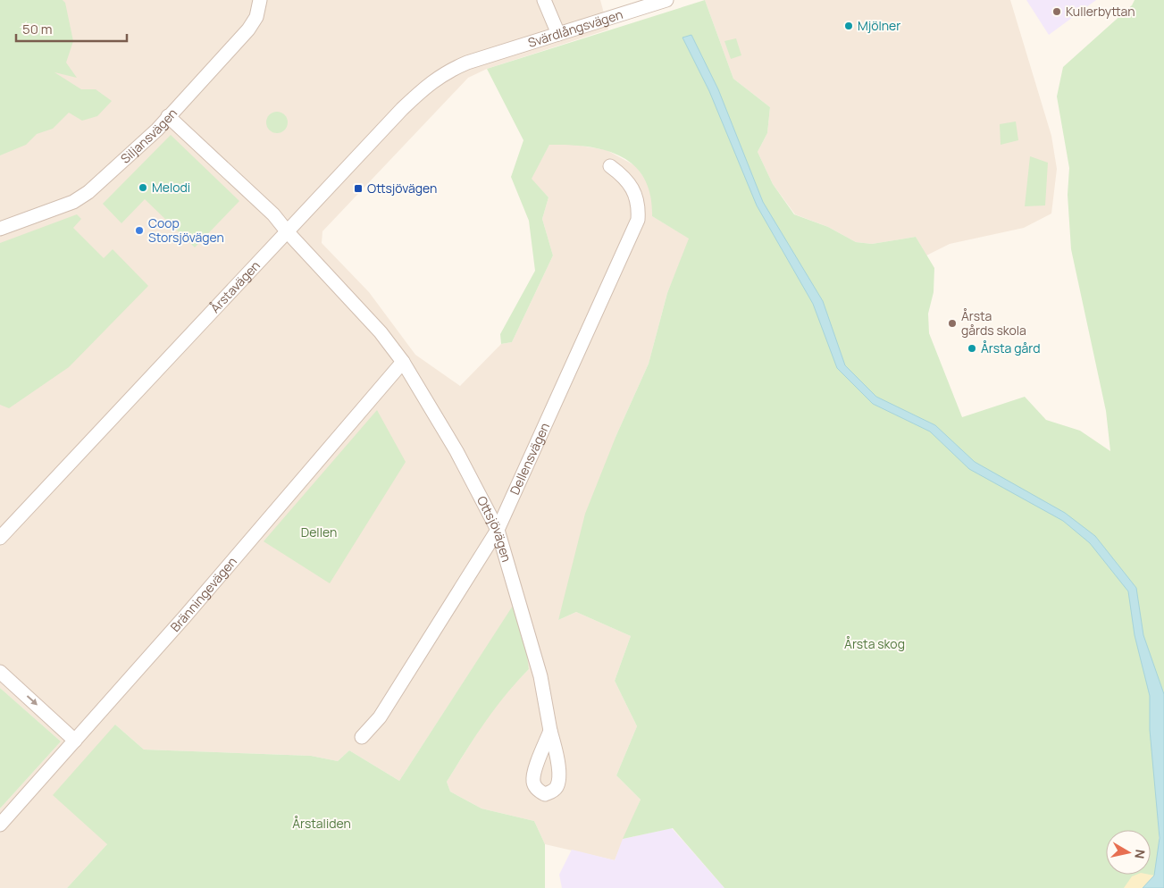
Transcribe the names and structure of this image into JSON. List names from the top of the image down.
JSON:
{
  "streets": {
    "street": [
      "Svärdlångsvägen",
      "Siljansvägen",
      "Årstavägen",
      "Dellensvägen",
      "Ottsjövägen",
      "Bränningevägen"
    ]
  },
  "crossings": [
    ["Svärdlångsvägen", "Årstavägen"],
    ["Siljansvägen", "Ottsjövägen"],
    ["Årstavägen", "Ottsjövägen"],
    ["Dellensvägen", "Ottsjövägen"],
    ["Ottsjövägen", "Bränningevägen"]
  ],
  "parks": ["Dellen", "Årsta skog", "Årstaliden"],
  "places": {
    "other": [
      "Kullerbyttan",
      "Mjölner",
      "Melodi",
      "Coop Storsjövägen",
      "Årsta gårds skola",
      "Årsta gård"
    ],
    "transit": ["Ottsjövägen"]
  },
  "scale_bar": "50 m",
  "north": "right"
}
